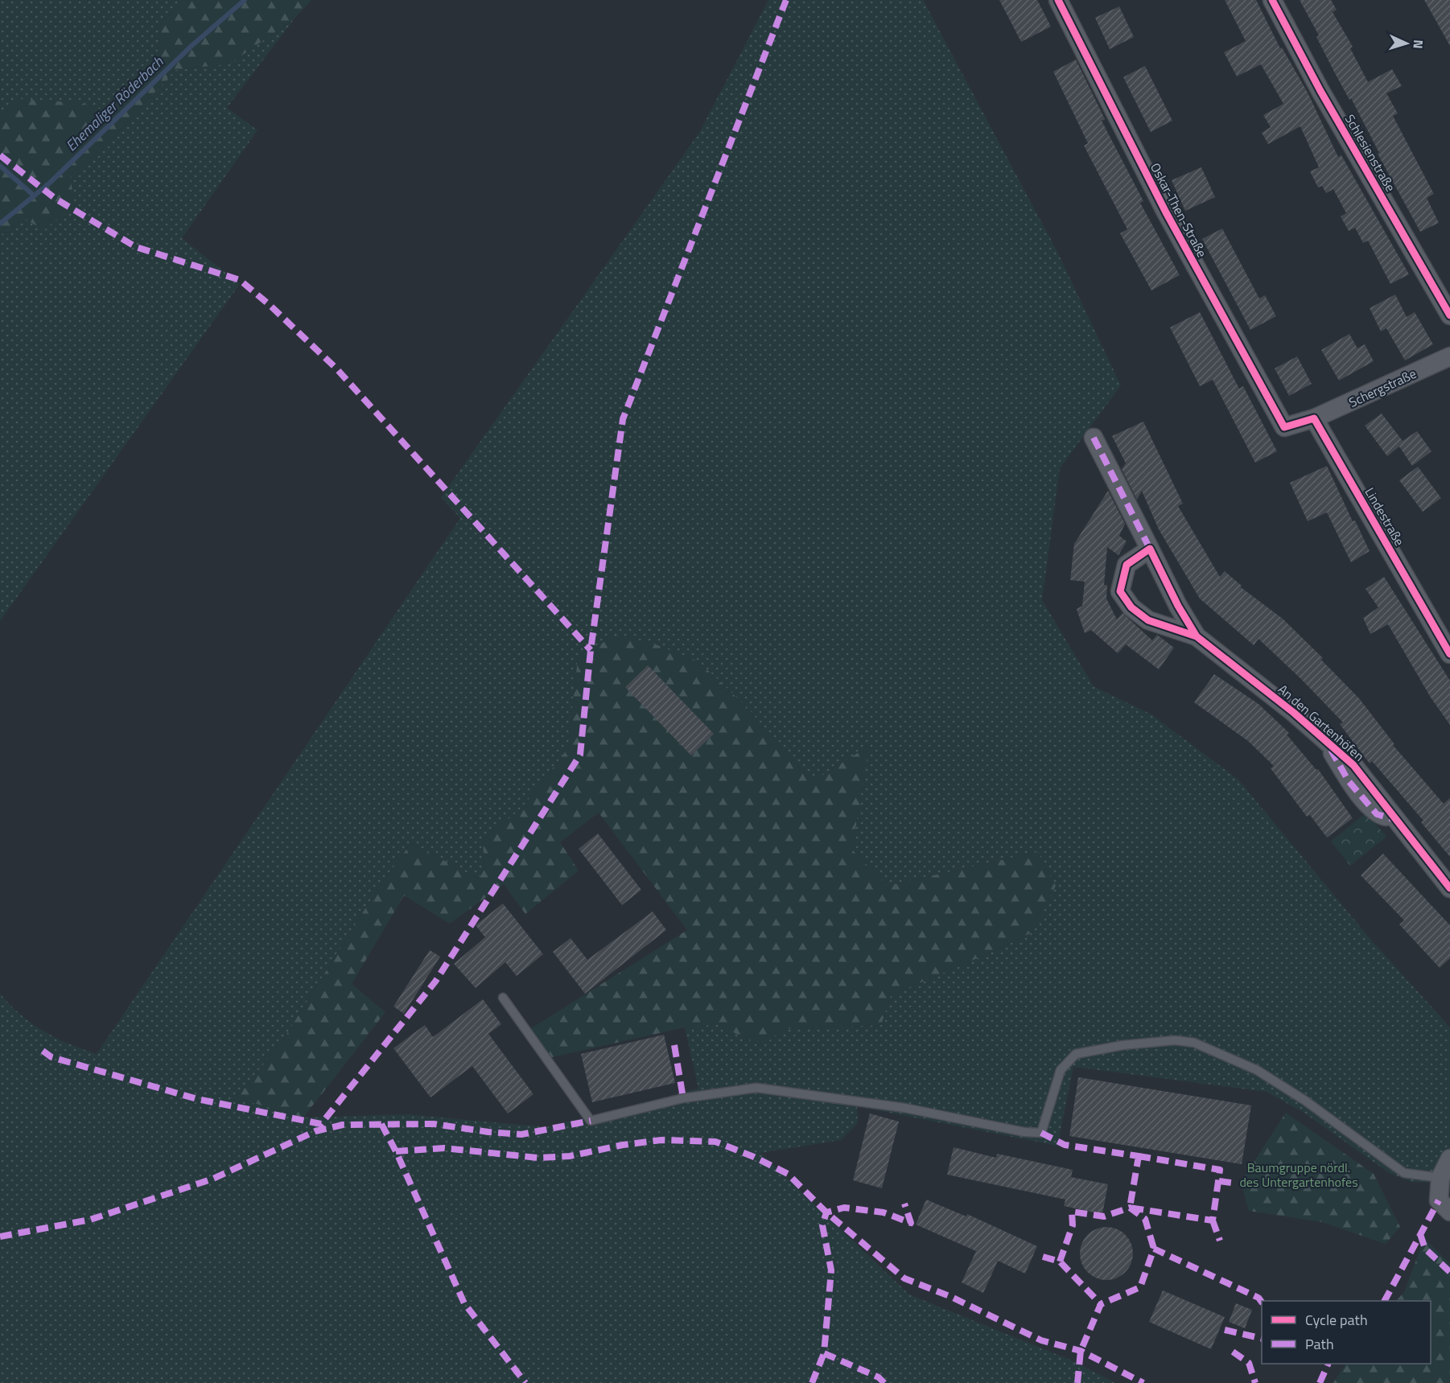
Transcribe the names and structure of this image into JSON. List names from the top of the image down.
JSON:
{
  "streets": {
    "street": [
      "Schlesienstraße",
      "Oskar-Then-Straße",
      "Schergstraße",
      "Lindestraße",
      "An den Gartenhöfen"
    ]
  },
  "crossings": [
    ["Oskar-Then-Straße", "Schergstraße"],
    ["Oskar-Then-Straße", "Lindestraße"],
    ["Schergstraße", "Lindestraße"]
  ],
  "water": ["Ehemaliger Röderbach"],
  "parks": ["Baumgruppe nördl. des Untergartenhofes"],
  "legend": ["Cycle path", "Path"],
  "north": "right"
}
